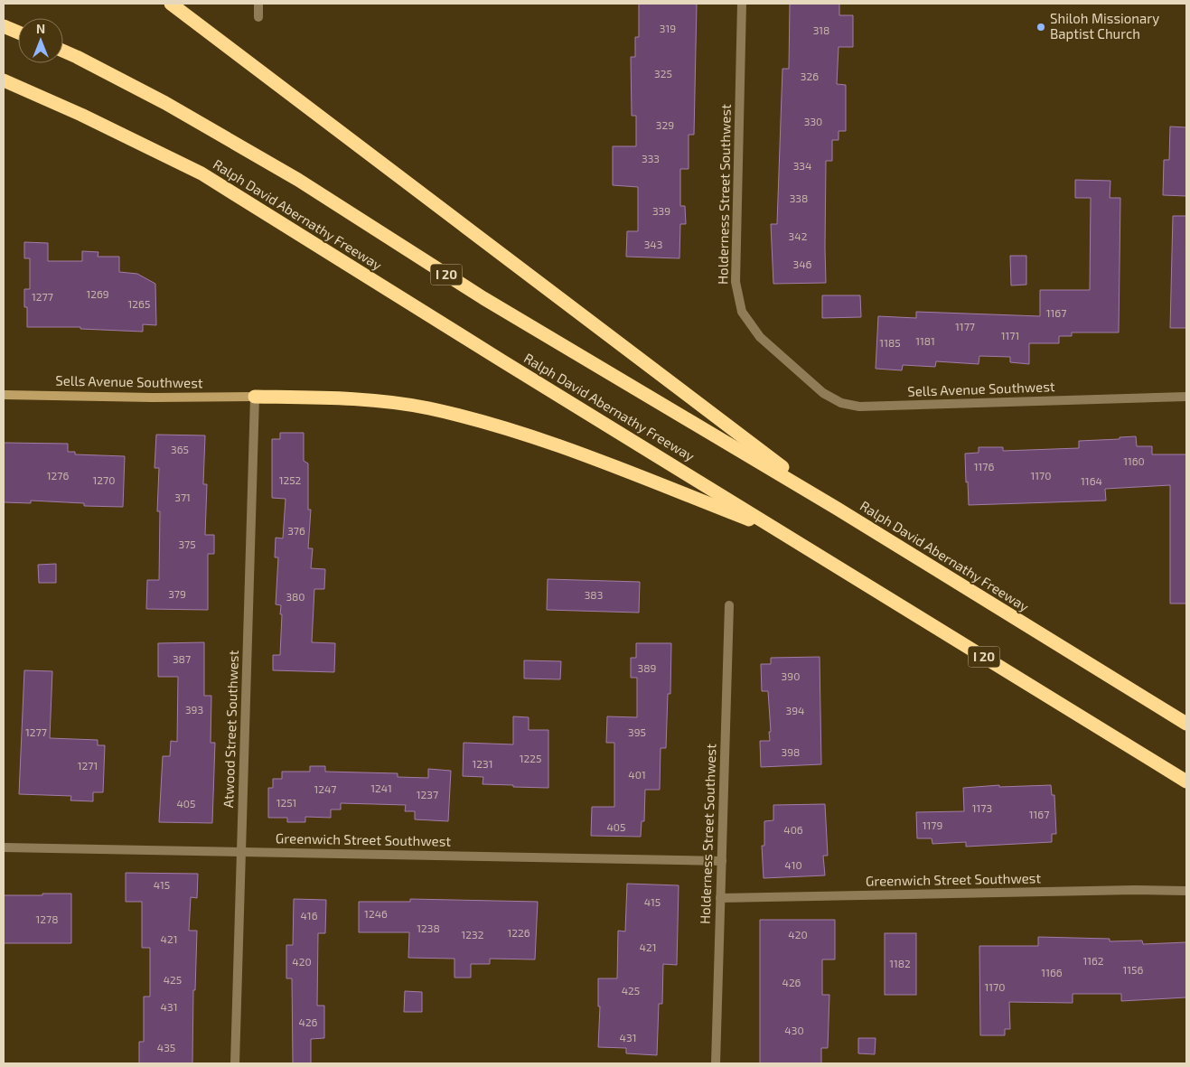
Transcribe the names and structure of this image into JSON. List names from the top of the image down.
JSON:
{
  "streets": {
    "highway": ["Ralph David Abernathy Freeway", "I 20"],
    "street": [
      "Holderness Street Southwest",
      "Sells Avenue Southwest",
      "Atwood Street Southwest",
      "Greenwich Street Southwest"
    ]
  },
  "crossings": [
    ["Holderness Street Southwest", "Sells Avenue Southwest"],
    ["Holderness Street Southwest", "Greenwich Street Southwest"],
    ["Sells Avenue Southwest", "Atwood Street Southwest"],
    ["Atwood Street Southwest", "Greenwich Street Southwest"]
  ],
  "places": ["Shiloh Missionary Baptist Church"],
  "house_numbers": [
    "319",
    "318",
    "325",
    "326",
    "330",
    "329",
    "333",
    "334",
    "338",
    "339",
    "342",
    "343",
    "346",
    "1269",
    "1277",
    "1265",
    "1167",
    "1177",
    "1171",
    "1181",
    "1185",
    "365",
    "1160",
    "1176",
    "1276",
    "1170",
    "1270",
    "1252",
    "1164",
    "371",
    "376",
    "375",
    "379",
    "383",
    "380",
    "387",
    "389",
    "390",
    "393",
    "394",
    "1277",
    "395",
    "398",
    "1225",
    "1231",
    "1271",
    "401",
    "1241",
    "1247",
    "1237",
    "1251",
    "405",
    "1173",
    "1167",
    "1179",
    "405",
    "406",
    "410",
    "415",
    "415",
    "1246",
    "416",
    "1278",
    "1238",
    "1226",
    "1232",
    "420",
    "421",
    "421",
    "1162",
    "420",
    "1182",
    "1156",
    "1166",
    "425",
    "426",
    "1170",
    "425",
    "431",
    "426",
    "430",
    "431",
    "435"
  ],
  "north": "top"
}
